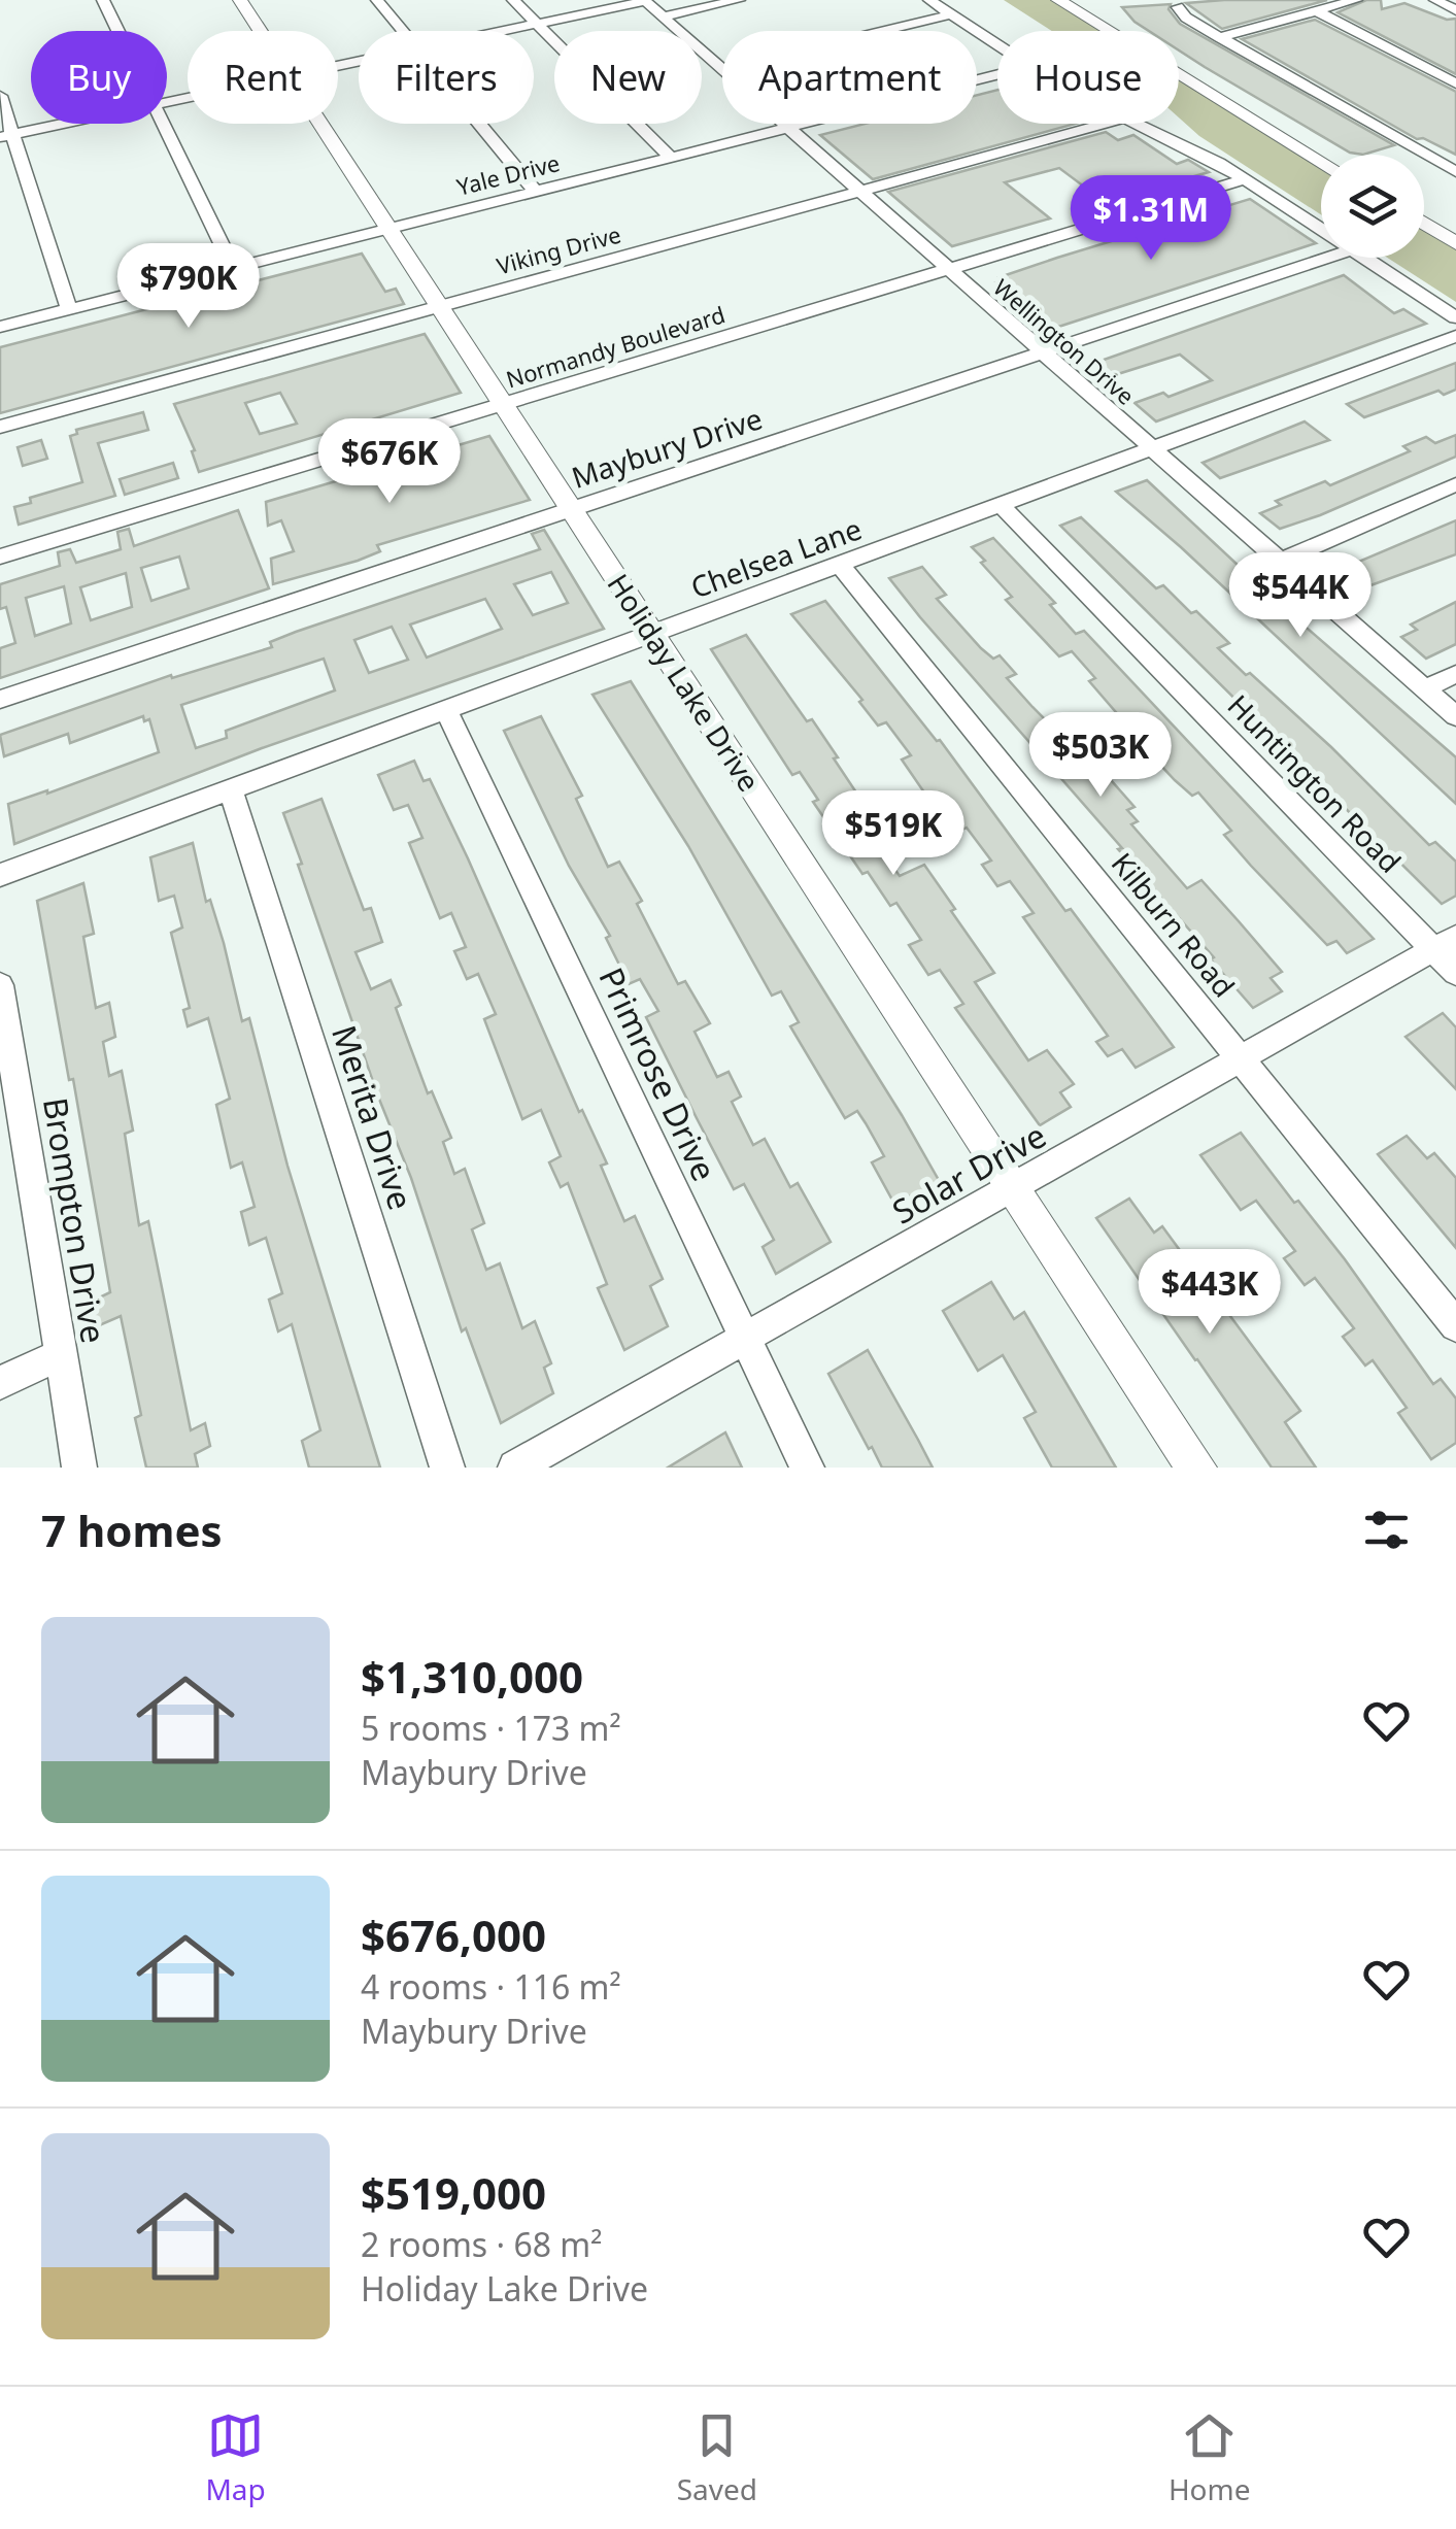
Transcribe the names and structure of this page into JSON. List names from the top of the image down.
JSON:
{
  "streets": {
    "street": [
      "Yale Drive",
      "Viking Drive",
      "Wellington Drive",
      "Normandy Boulevard",
      "Maybury Drive",
      "Chelsea Lane",
      "Holiday Lake Drive",
      "Huntington Road",
      "Kilburn Road",
      "Primrose Drive",
      "Merita Drive",
      "Solar Drive",
      "Brompton Drive"
    ]
  },
  "crossings": [
    ["Yale Drive", "Wellington Drive"],
    ["Yale Drive", "Holiday Lake Drive"],
    ["Viking Drive", "Wellington Drive"],
    ["Viking Drive", "Holiday Lake Drive"],
    ["Wellington Drive", "Normandy Boulevard"],
    ["Wellington Drive", "Maybury Drive"],
    ["Wellington Drive", "Chelsea Lane"],
    ["Normandy Boulevard", "Holiday Lake Drive"],
    ["Maybury Drive", "Holiday Lake Drive"],
    ["Chelsea Lane", "Holiday Lake Drive"],
    ["Chelsea Lane", "Huntington Road"],
    ["Chelsea Lane", "Kilburn Road"],
    ["Chelsea Lane", "Primrose Drive"],
    ["Chelsea Lane", "Merita Drive"],
    ["Holiday Lake Drive", "Solar Drive"],
    ["Huntington Road", "Solar Drive"],
    ["Kilburn Road", "Solar Drive"],
    ["Primrose Drive", "Solar Drive"]
  ],
  "page": {
    "chip": [
      "Buy",
      "Rent",
      "Filters",
      "New",
      "Apartment",
      "House"
    ],
    "price": [
      "$1.31M",
      "$790K",
      "$676K",
      "$544K",
      "$503K",
      "$519K",
      "$443K"
    ],
    "heading": "7 homes",
    "list": [
      {
        "name": "$1,310,000",
        "note": "5 rooms · 173 m² · Maybury Drive"
      },
      {
        "name": "$676,000",
        "note": "4 rooms · 116 m² · Maybury Drive"
      },
      {
        "name": "$519,000",
        "note": "2 rooms · 68 m² · Holiday Lake Drive"
      }
    ],
    "tabs": ["Map", "Saved", "Home"]
  }
}
